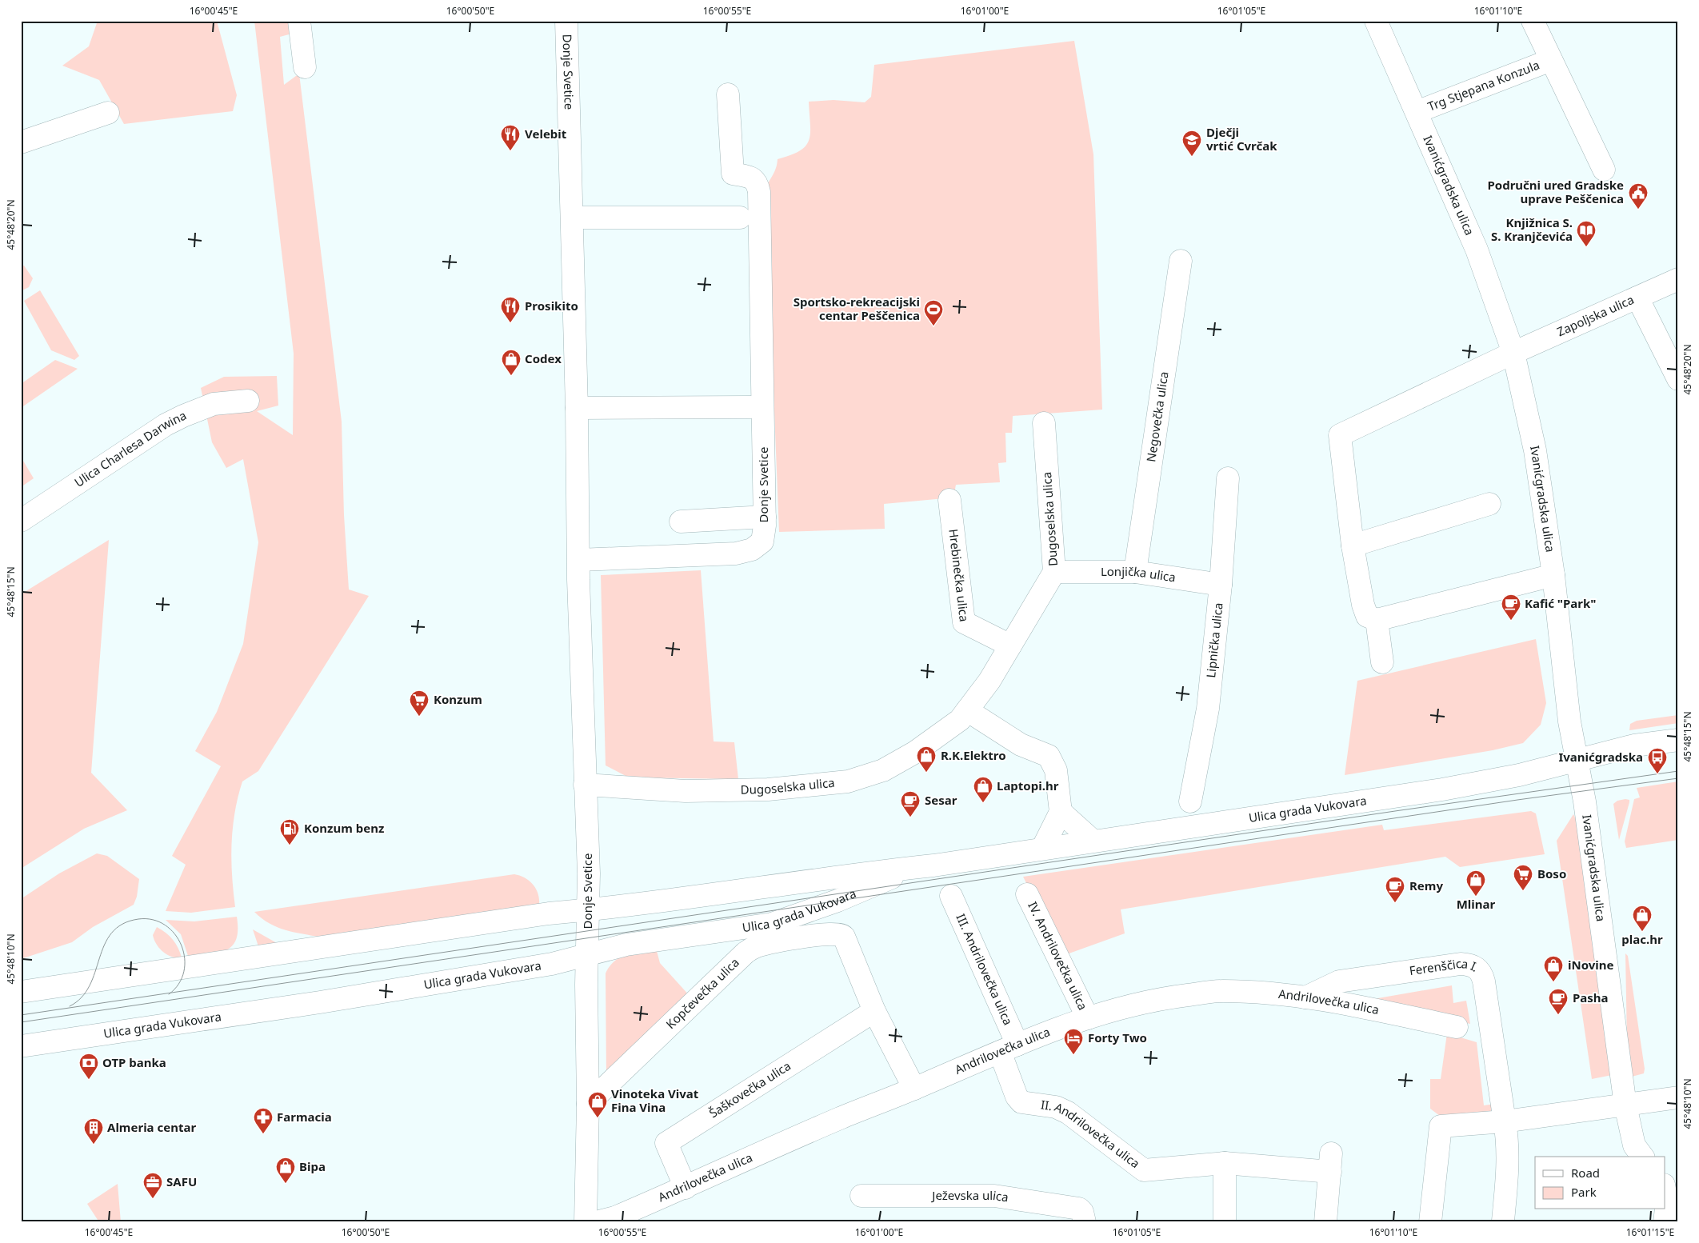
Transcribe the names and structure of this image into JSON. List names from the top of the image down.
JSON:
{
  "streets": {
    "street": [
      "Donje Svetice",
      "Trg Stjepana Konzula",
      "Ivanićgradska ulica",
      "Zapoljska ulica",
      "Negovečka ulica",
      "Ulica Charlesa Darwina",
      "Dugoselska ulica",
      "Hrebinečka ulica",
      "Lonjička ulica",
      "Lipnička ulica",
      "Ulica grada Vukovara",
      "IV. Andrilovečka ulica",
      "III. Andrilovečka ulica",
      "Ferenščica I.",
      "Kopčevečka ulica",
      "Andrilovečka ulica",
      "Šaškovečka ulica",
      "II. Andrilovečka ulica",
      "Ježevska ulica"
    ]
  },
  "crossings": [
    ["Donje Svetice", "Dugoselska ulica"],
    ["Donje Svetice", "Ulica grada Vukovara"],
    ["Donje Svetice", "Kopčevečka ulica"],
    ["Trg Stjepana Konzula", "Ivanićgradska ulica"],
    ["Ivanićgradska ulica", "Zapoljska ulica"],
    ["Ivanićgradska ulica", "Ulica grada Vukovara"],
    ["Negovečka ulica", "Lonjička ulica"],
    ["Dugoselska ulica", "Hrebinečka ulica"],
    ["Dugoselska ulica", "Lonjička ulica"],
    ["Lonjička ulica", "Lipnička ulica"],
    ["IV. Andrilovečka ulica", "Andrilovečka ulica"],
    ["III. Andrilovečka ulica", "Andrilovečka ulica"],
    ["III. Andrilovečka ulica", "II. Andrilovečka ulica"],
    ["Ferenščica I.", "Andrilovečka ulica"],
    ["Kopčevečka ulica", "Šaškovečka ulica"],
    ["Andrilovečka ulica", "Šaškovečka ulica"],
    ["Andrilovečka ulica", "II. Andrilovečka ulica"]
  ],
  "places": {
    "restaurant": ["Velebit", "Prosikito"],
    "school or university": ["Dječji vrtić Cvrčak"],
    "public building": ["Područni ured Gradske uprave Peščenica"],
    "library": ["Knjižnica S. S. Kranjčevića"],
    "sports": ["Sportsko-rekreacijski centar Peščenica"],
    "shop": [
      "Codex",
      "R.K.Elektro",
      "Laptopi.hr",
      "Mlinar",
      "plac.hr",
      "iNovine",
      "Vinoteka Vivat Fina Vina",
      "Bipa"
    ],
    "cafe": [
      "Kafić \"Park\"",
      "Sesar",
      "Remy",
      "Pasha"
    ],
    "supermarket": ["Konzum", "Boso"],
    "bus stop": ["Ivanićgradska"],
    "fuel station": ["Konzum benz"],
    "hotel": ["Forty Two"],
    "bank": ["OTP banka"],
    "pharmacy": ["Farmacia"],
    "building": ["Almeria centar"],
    "office": ["SAFU"]
  },
  "legend": ["Road", "Park"],
  "coordinates": [
    "16°00'45\"E",
    "16°00'50\"E",
    "16°00'55\"E",
    "16°01'00\"E",
    "16°01'05\"E",
    "16°01'10\"E",
    "45°48'20\"N",
    "45°48'15\"N",
    "45°48'10\"N",
    "16°01'15\"E"
  ]
}
